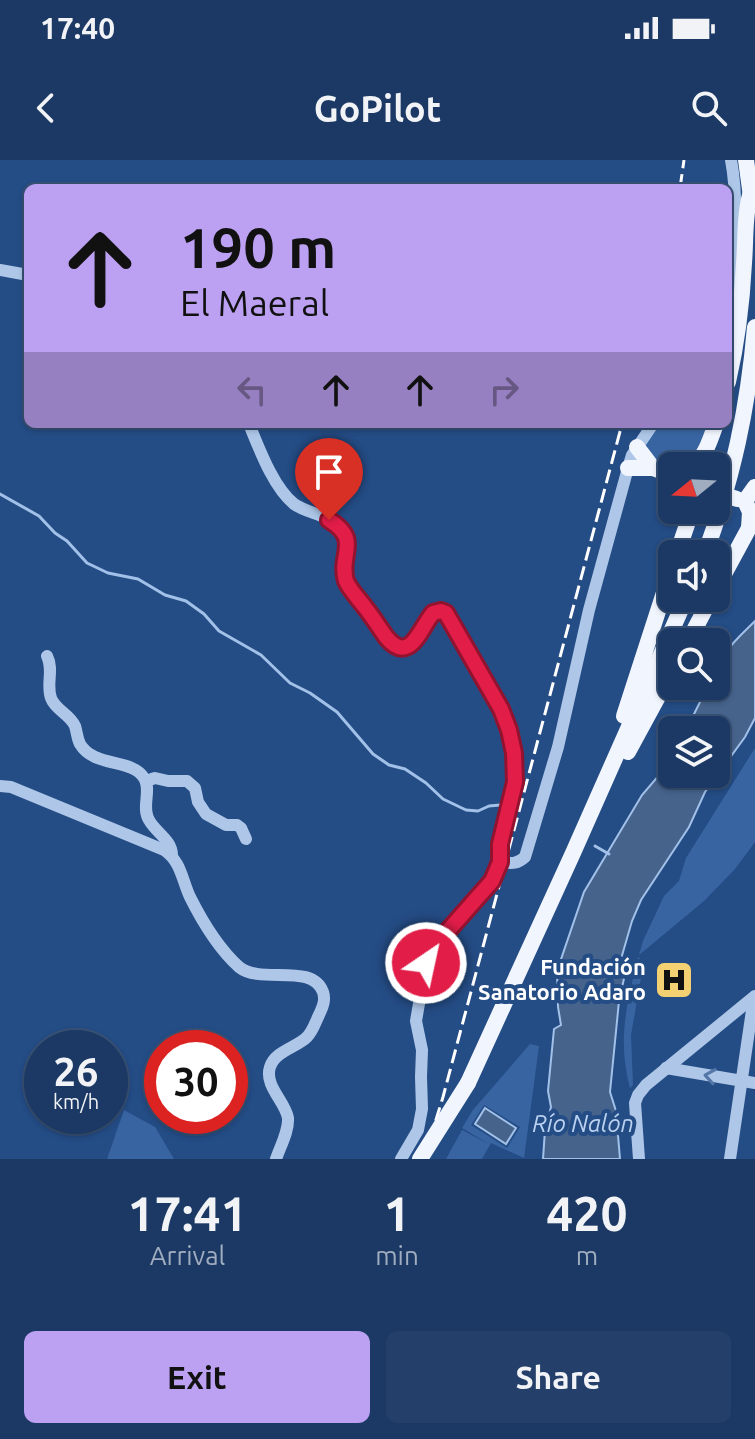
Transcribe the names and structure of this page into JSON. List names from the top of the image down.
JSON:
{
  "water": ["Río Nalón"],
  "places": {
    "hospital": ["Fundación Sanatorio Adaro"]
  },
  "north": "left",
  "page": {
    "status": "17:40",
    "header": "GoPilot",
    "turn": ["190 m", "El Maeral"],
    "speed": "26 km/h",
    "limit": "30",
    "eta": [
      "17:41",
      "Arrival",
      "1",
      "min",
      "420",
      "m"
    ],
    "buttons": ["Exit", "Share"]
  }
}
